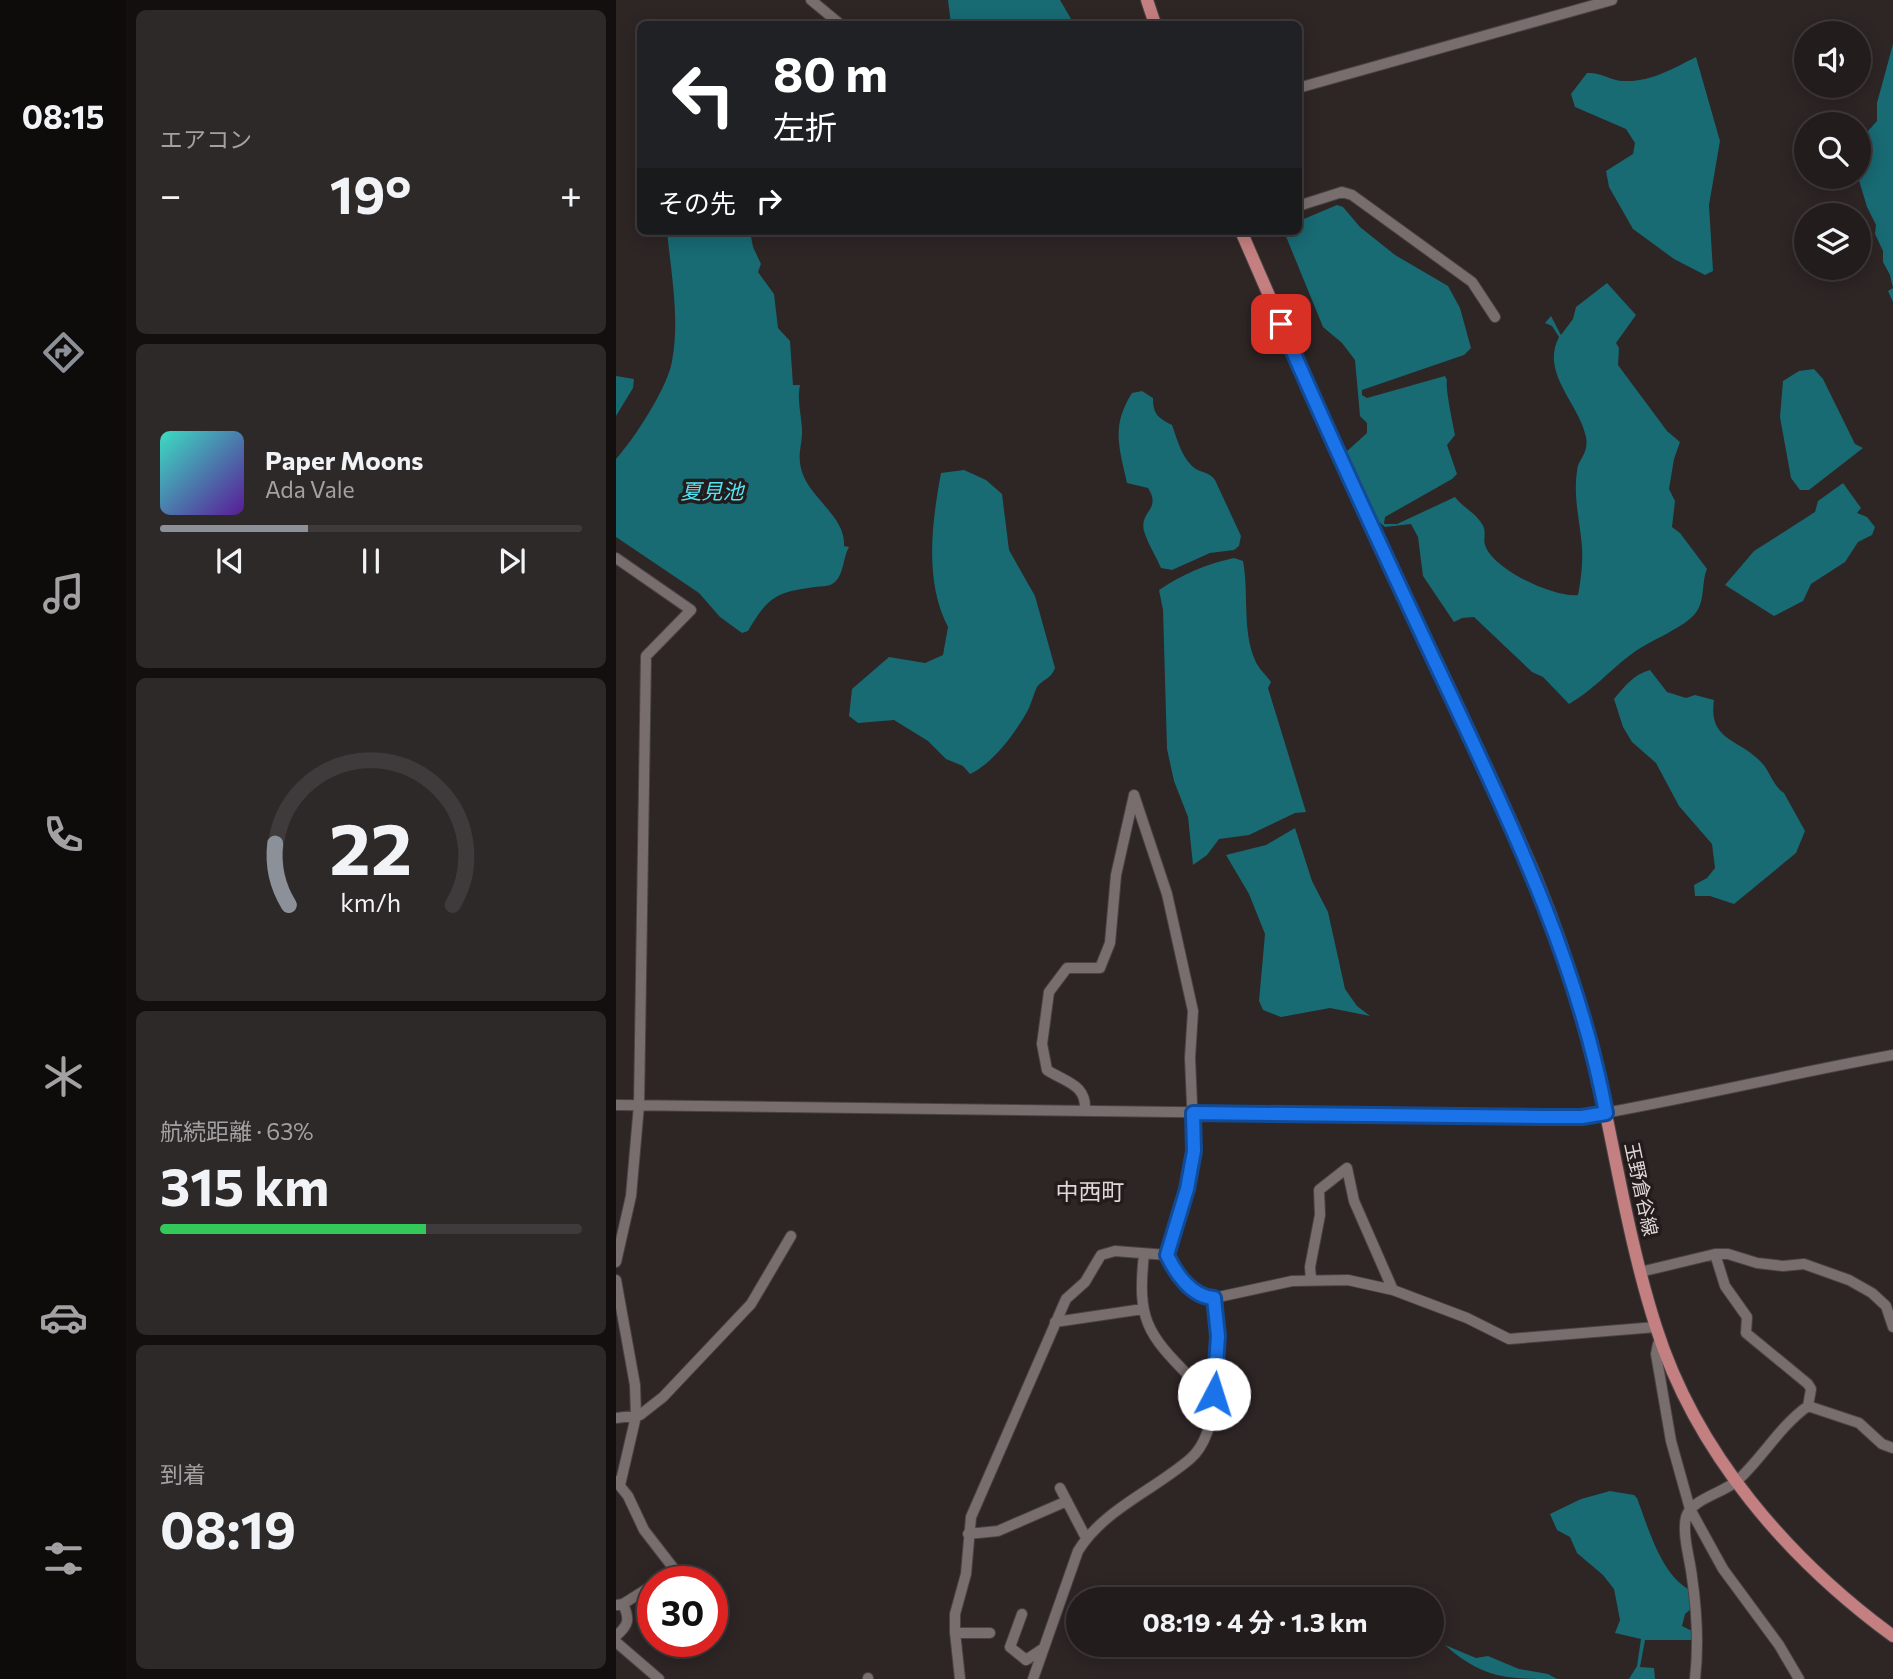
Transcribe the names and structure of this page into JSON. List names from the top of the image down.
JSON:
{
  "streets": {
    "main road": ["玉野倉谷線"]
  },
  "districts": ["中西町"],
  "water": ["夏見池"],
  "page": {
    "tabs": "08:15",
    "tile": [
      "エアコン",
      ["航続距離 · 63%", "315 km"],
      ["到着", "08:19"]
    ],
    "turn": ["80 m", "左折"],
    "heat": ["−", "19°", "+"],
    "then": "その先",
    "song": ["Paper Moons", "Ada Vale"],
    "limit": "30",
    "trip": "08:19 · 4 分 · 1.3 km",
    "gauge": ["22", "km/h"]
  }
}
